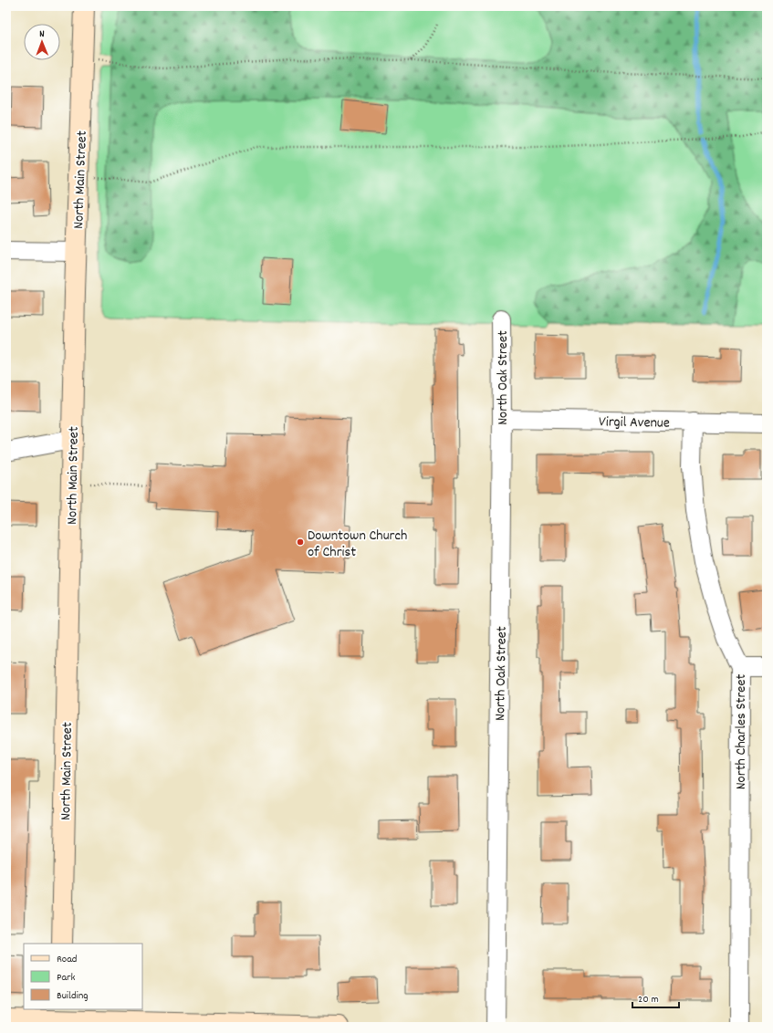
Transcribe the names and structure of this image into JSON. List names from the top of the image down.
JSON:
{
  "streets": {
    "street": [
      "North Main Street",
      "North Oak Street",
      "Virgil Avenue",
      "North Charles Street"
    ]
  },
  "crossings": [
    ["North Oak Street", "Virgil Avenue"],
    ["Virgil Avenue", "North Charles Street"]
  ],
  "places": ["Downtown Church of Christ"],
  "legend": ["Road", "Park", "Building"],
  "scale_bar": "20 m",
  "north": "top"
}
